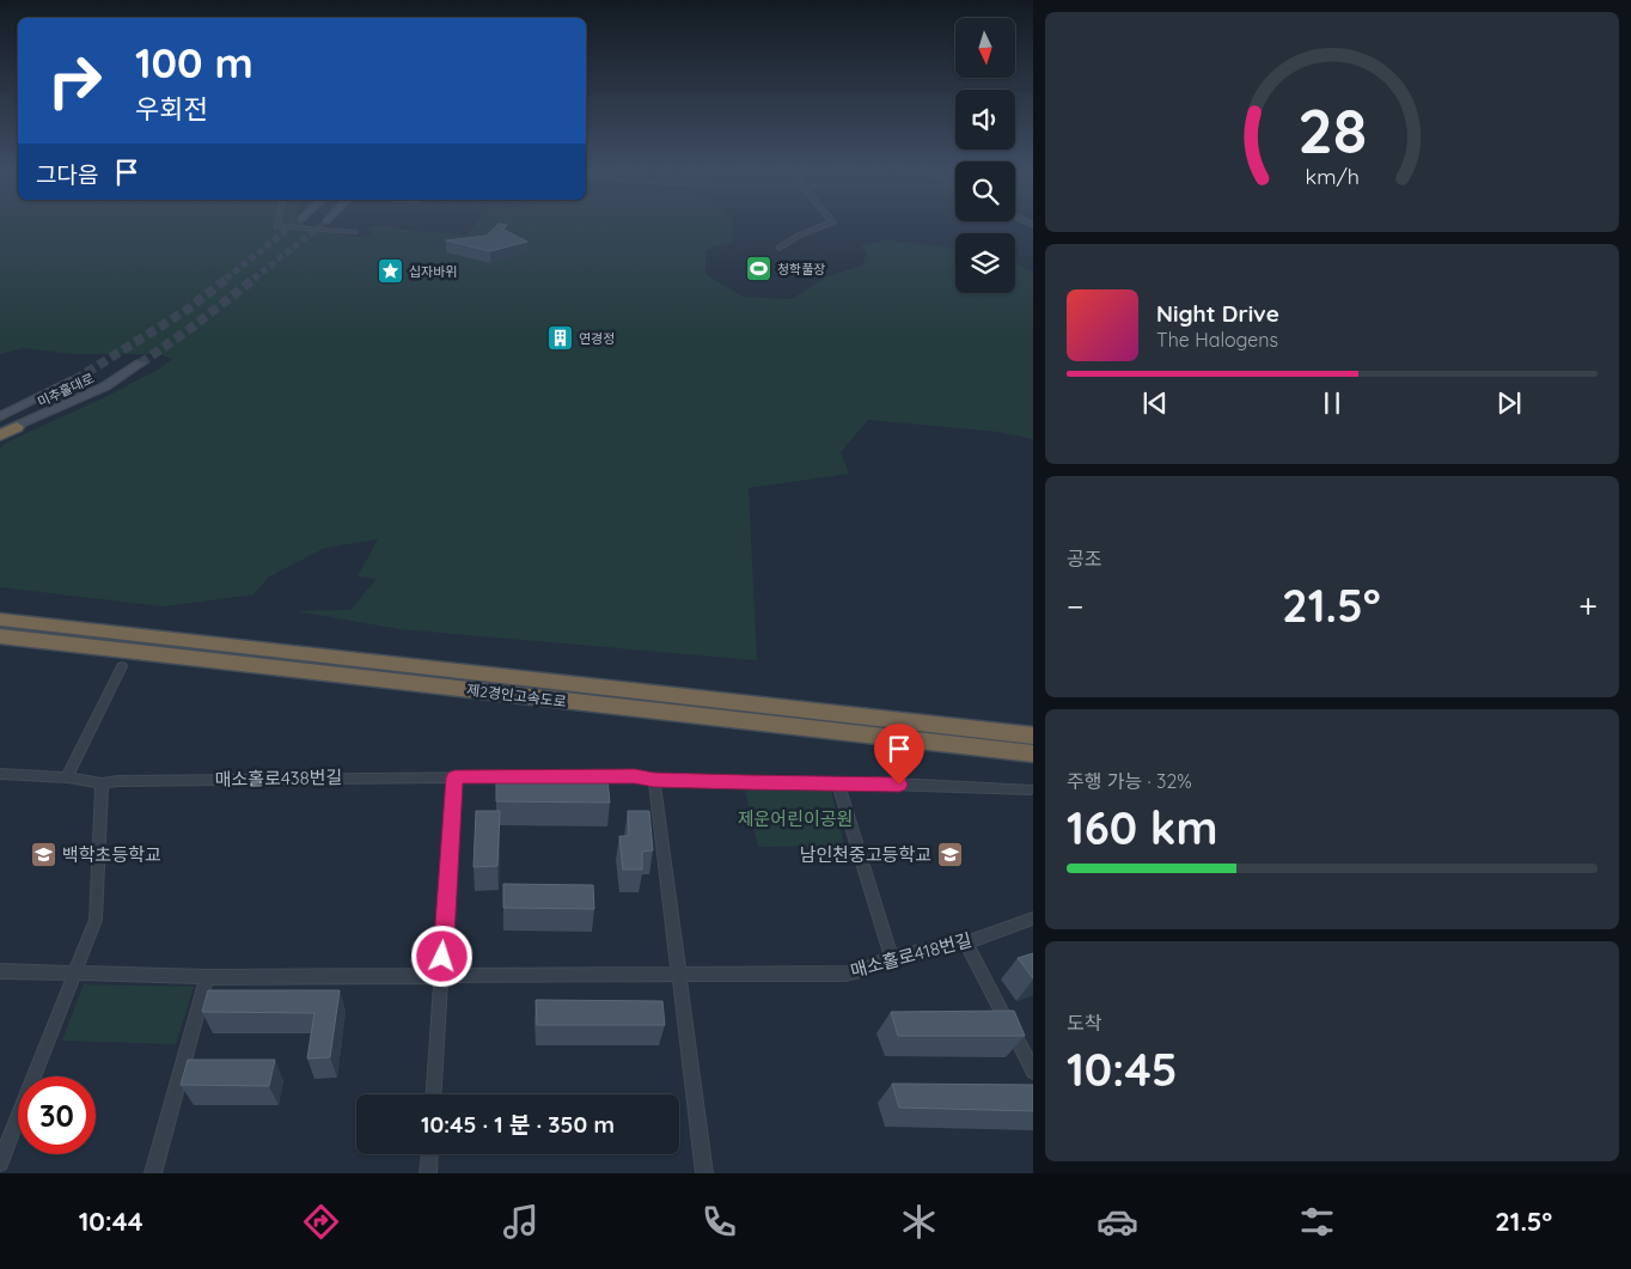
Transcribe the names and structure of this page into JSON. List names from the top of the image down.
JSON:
{
  "streets": {
    "highway": ["제2경인고속도로"],
    "main road": ["미추홀대로"],
    "street": ["매소홀로438번길", "매소홀로418번길"]
  },
  "parks": ["제운어린이공원"],
  "places": {
    "sports": ["청학풀장"],
    "place": ["십자바위"],
    "building": ["연경정"],
    "school or university": ["백학초등학교", "남인천중고등학교"]
  },
  "north": "bottom",
  "page": {
    "turn": ["100 m", "우회전"],
    "then": "그다음",
    "song": ["Night Drive", "The Halogens"],
    "tile": [
      "공조",
      ["주행 가능 · 32%", "160 km"],
      ["도착", "10:45"]
    ],
    "heat": ["−", "21.5°", "+"],
    "limit": "30",
    "trip": "10:45 · 1 분 · 350 m",
    "tabs": ["10:44", "21.5°"],
    "gauge": ["28", "km/h"]
  }
}
